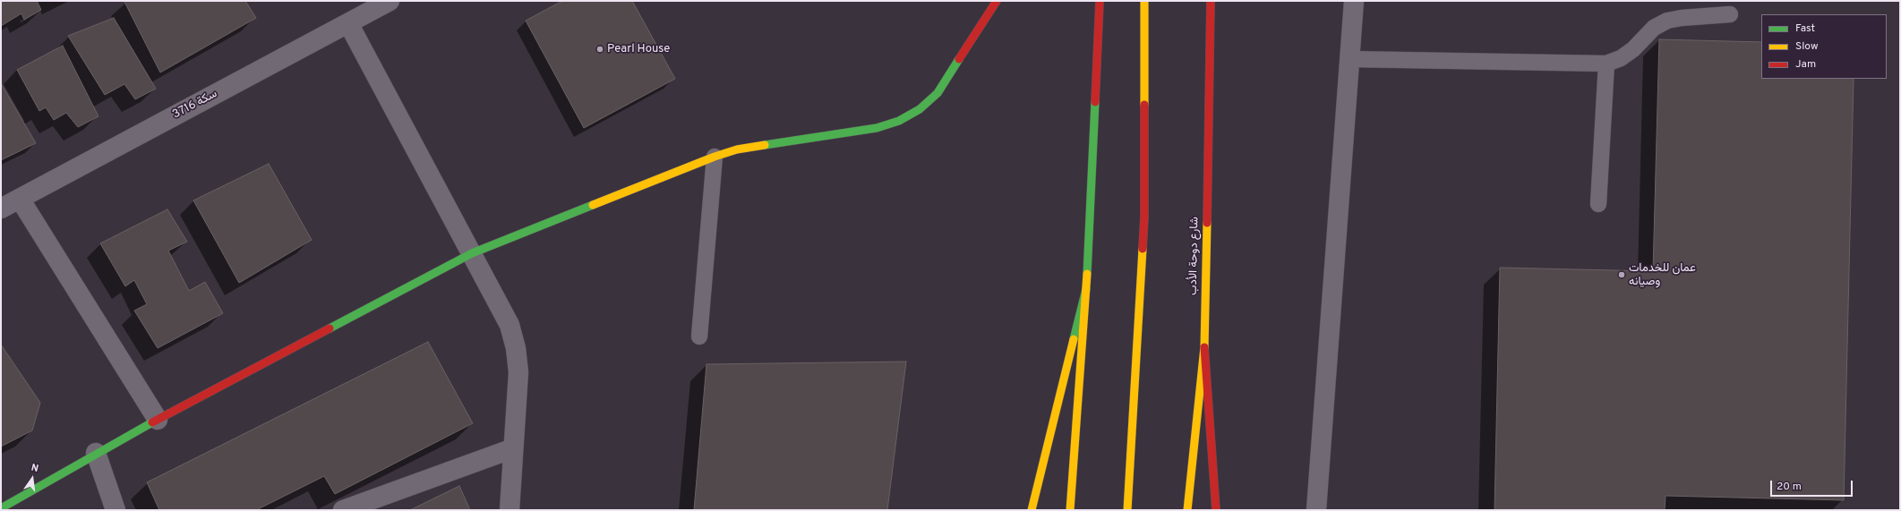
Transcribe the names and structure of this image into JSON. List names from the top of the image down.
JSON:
{
  "streets": {
    "main road": ["شارع دوحة الأدب"],
    "street": ["سكة 3716"]
  },
  "places": ["Pearl House", "عمان للخدمات وصيانه"],
  "legend": ["Fast", "Slow", "Jam"],
  "scale_bar": "20 m",
  "north": "top"
}
